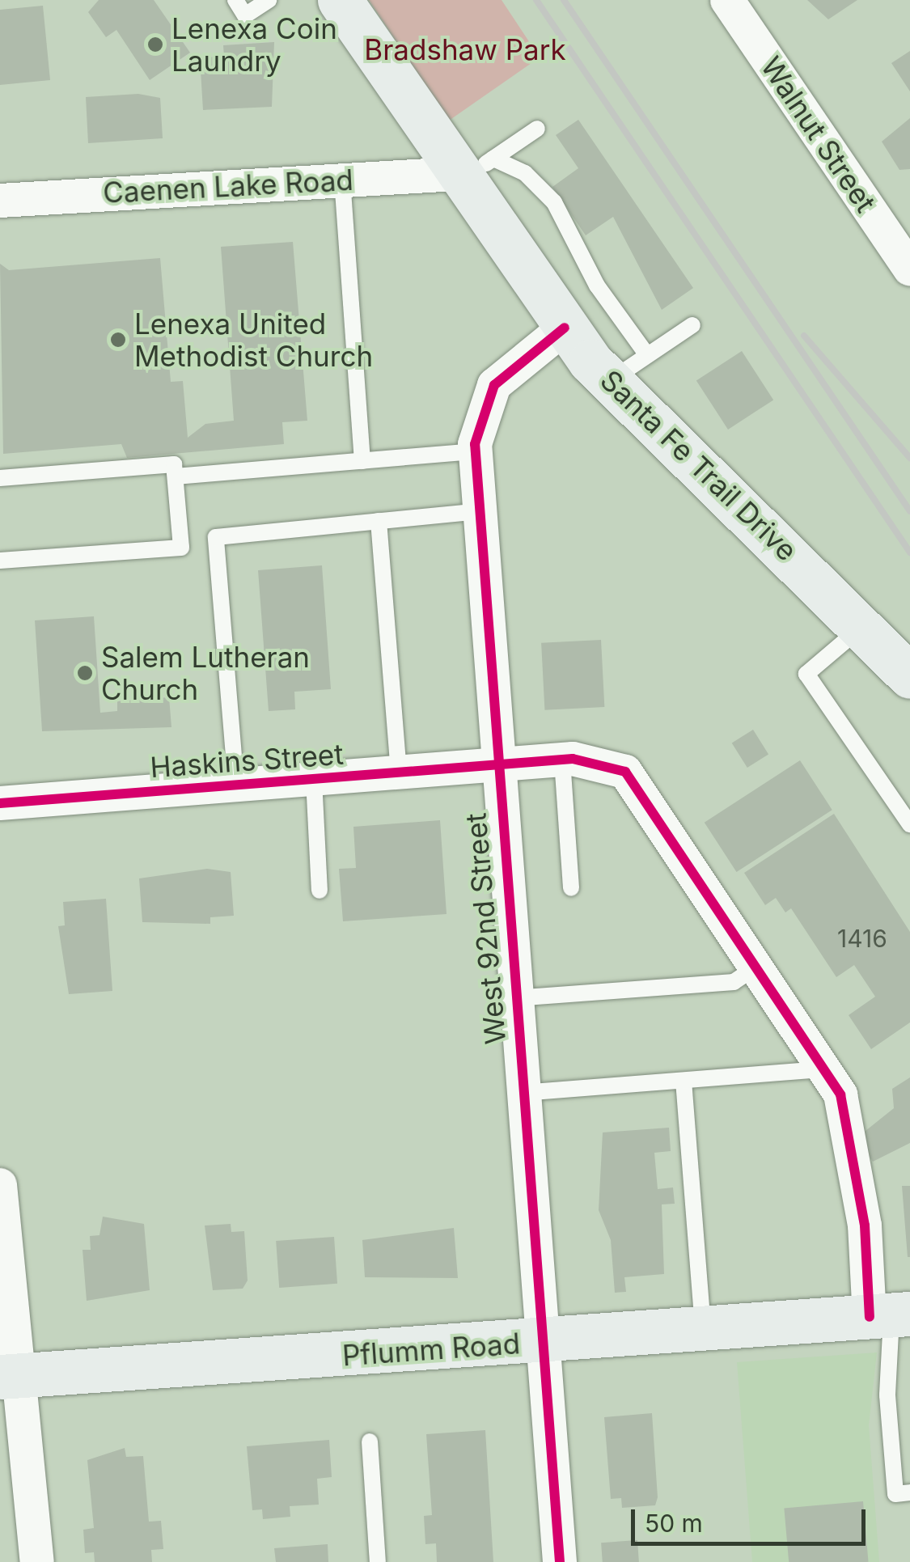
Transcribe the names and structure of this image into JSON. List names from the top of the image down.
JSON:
{
  "streets": {
    "main road": ["Santa Fe Trail Drive", "Pflumm Road"],
    "street": [
      "Walnut Street",
      "Caenen Lake Road",
      "Haskins Street",
      "West 92nd Street"
    ]
  },
  "crossings": [
    ["Caenen Lake Road", "Santa Fe Trail Drive"],
    ["Santa Fe Trail Drive", "West 92nd Street"],
    ["Haskins Street", "West 92nd Street"],
    ["Haskins Street", "Pflumm Road"],
    ["West 92nd Street", "Pflumm Road"]
  ],
  "parks": ["Bradshaw Park"],
  "places": ["Lenexa Coin Laundry", "Lenexa United Methodist Church", "Salem Lutheran Church"],
  "house_numbers": ["1416"],
  "scale_bar": "50 m"
}
